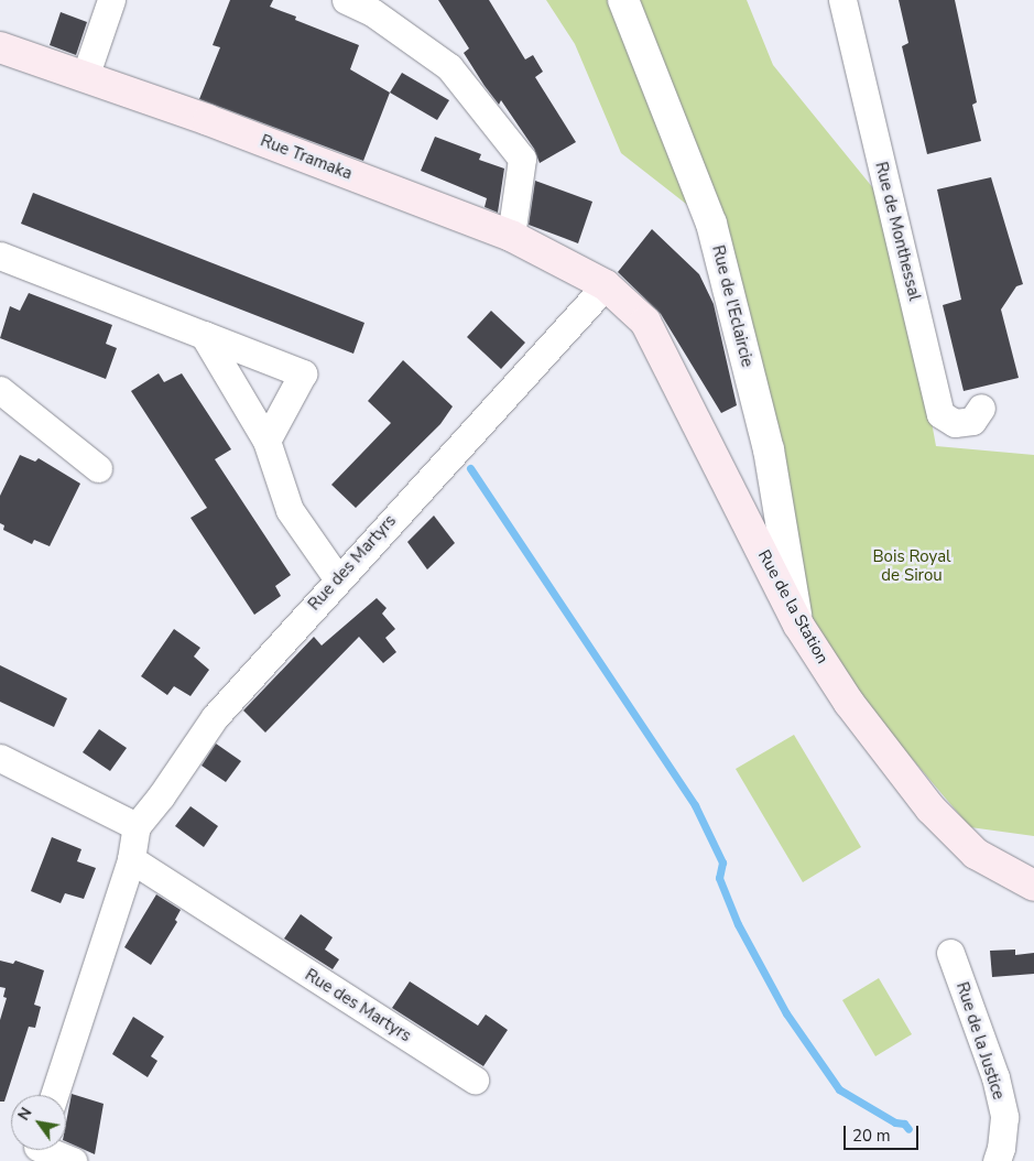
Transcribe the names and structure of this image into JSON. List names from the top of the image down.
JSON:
{
  "streets": {
    "main road": ["Rue Tramaka", "Rue de la Station"],
    "street": [
      "Rue de Monthessal",
      "Rue de l'Eclaircie",
      "Rue des Martyrs",
      "Rue de la Justice"
    ]
  },
  "crossings": [
    ["Rue Tramaka", "Rue des Martyrs"],
    ["Rue Tramaka", "Rue de la Station"],
    ["Rue de l'Eclaircie", "Rue de la Station"],
    ["Rue des Martyrs", "Rue de la Station"]
  ],
  "parks": ["Bois Royal de Sirou"],
  "scale_bar": "20 m",
  "north": "top left"
}
